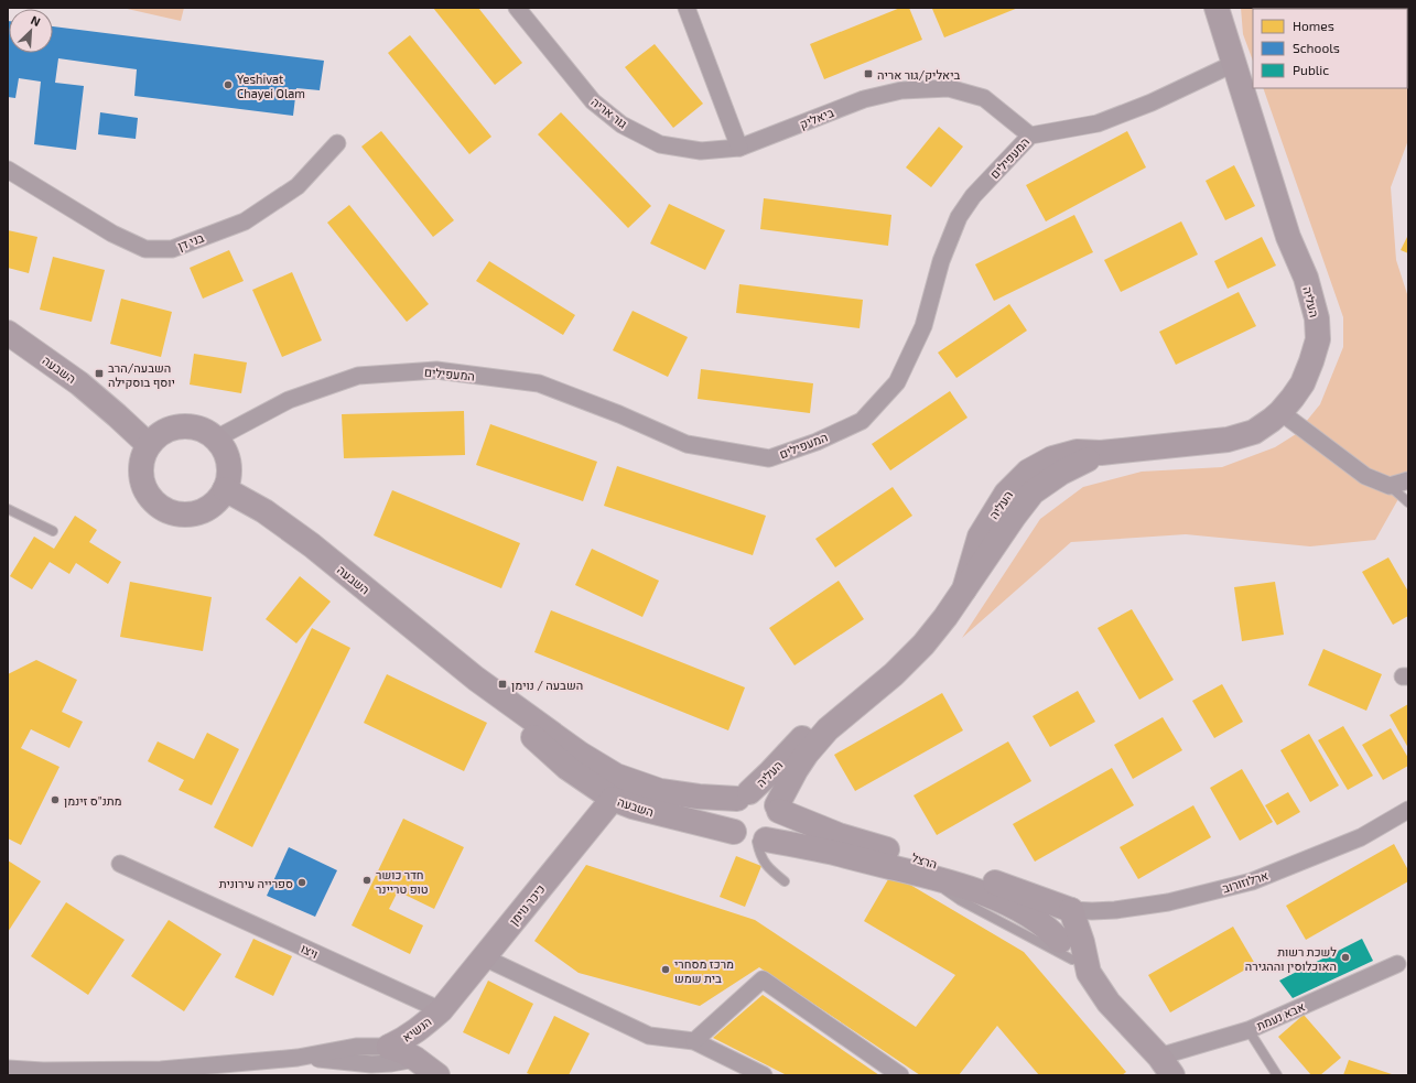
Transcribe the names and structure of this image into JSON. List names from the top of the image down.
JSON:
{
  "streets": {
    "main road": [
      "העליה",
      "השבעה",
      "הרצל",
      "כיכר נוימן",
      "הנשיא"
    ],
    "street": [
      "גור אריה",
      "ביאליק",
      "המעפילים",
      "בני דן",
      "ארלוזורוב",
      "ויצו",
      "אבא נעמת"
    ]
  },
  "crossings": [
    ["גור אריה", "ביאליק"],
    ["ביאליק", "המעפילים"],
    ["המעפילים", "העליה"],
    ["המעפילים", "השבעה"],
    ["העליה", "השבעה"],
    ["העליה", "הרצל"],
    ["השבעה", "הרצל"],
    ["השבעה", "כיכר נוימן"],
    ["הרצל", "ארלוזורוב"],
    ["הרצל", "אבא נעמת"],
    ["כיכר נוימן", "ויצו"],
    ["כיכר נוימן", "הנשיא"],
    ["ויצו", "הנשיא"]
  ],
  "places": {
    "transit": ["ביאליק/גור אריה", "השבעה/הרב יוסף בוסקילה", "השבעה / נוימן"],
    "other": [
      "Yeshivat Chayei Olam",
      "מתנ\"ס זינמן",
      "חדר כושר טופ טריינר",
      "ספרייה עירונית",
      "לשכת רשות האוכלוסין וההגירה",
      "מרכז מסחרי בית שמש"
    ]
  },
  "legend": ["Homes", "Schools", "Public"],
  "north": "top right"
}
